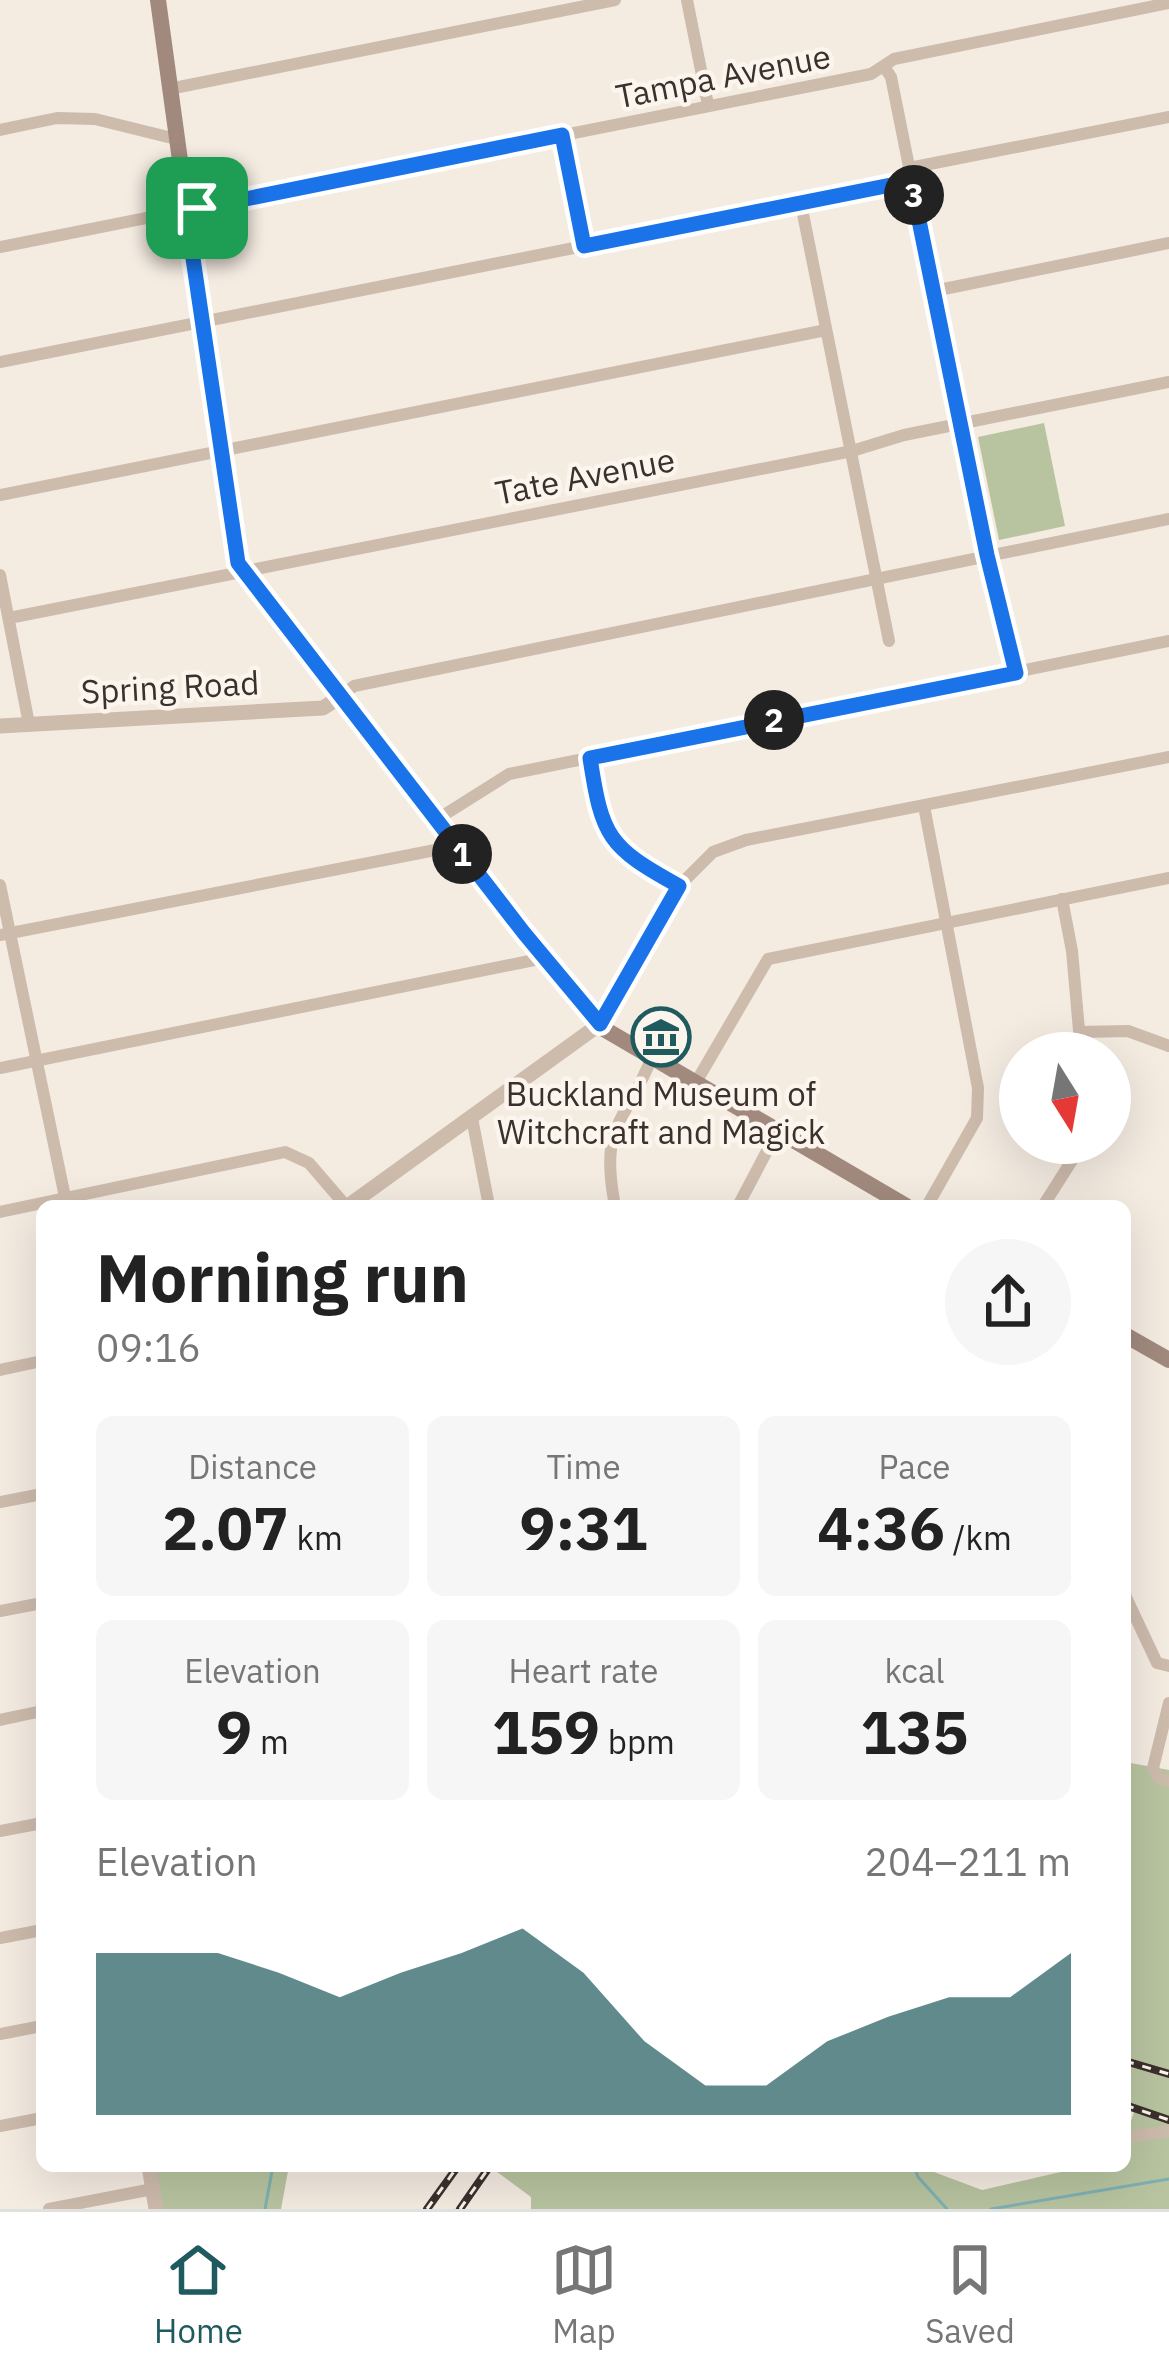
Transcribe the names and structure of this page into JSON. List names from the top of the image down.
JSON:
{
  "streets": {
    "street": ["Tampa Avenue", "Tate Avenue", "Spring Road"]
  },
  "places": {
    "museum": ["Buckland Museum of Witchcraft and Magick"]
  },
  "north": "bottom",
  "page": {
    "pins": ["3", "2", "1"],
    "heading": ["Morning run", "09:16"],
    "stats": [
      ["Distance", "2.07 km"],
      ["Time", "9:31"],
      ["Pace", "4:36 /km"],
      ["Elevation", "9 m"],
      ["Heart rate", "159 bpm"],
      ["kcal", "135"]
    ],
    "chart": ["Elevation", "204–211 m"],
    "tabs": ["Home", "Map", "Saved"]
  }
}
